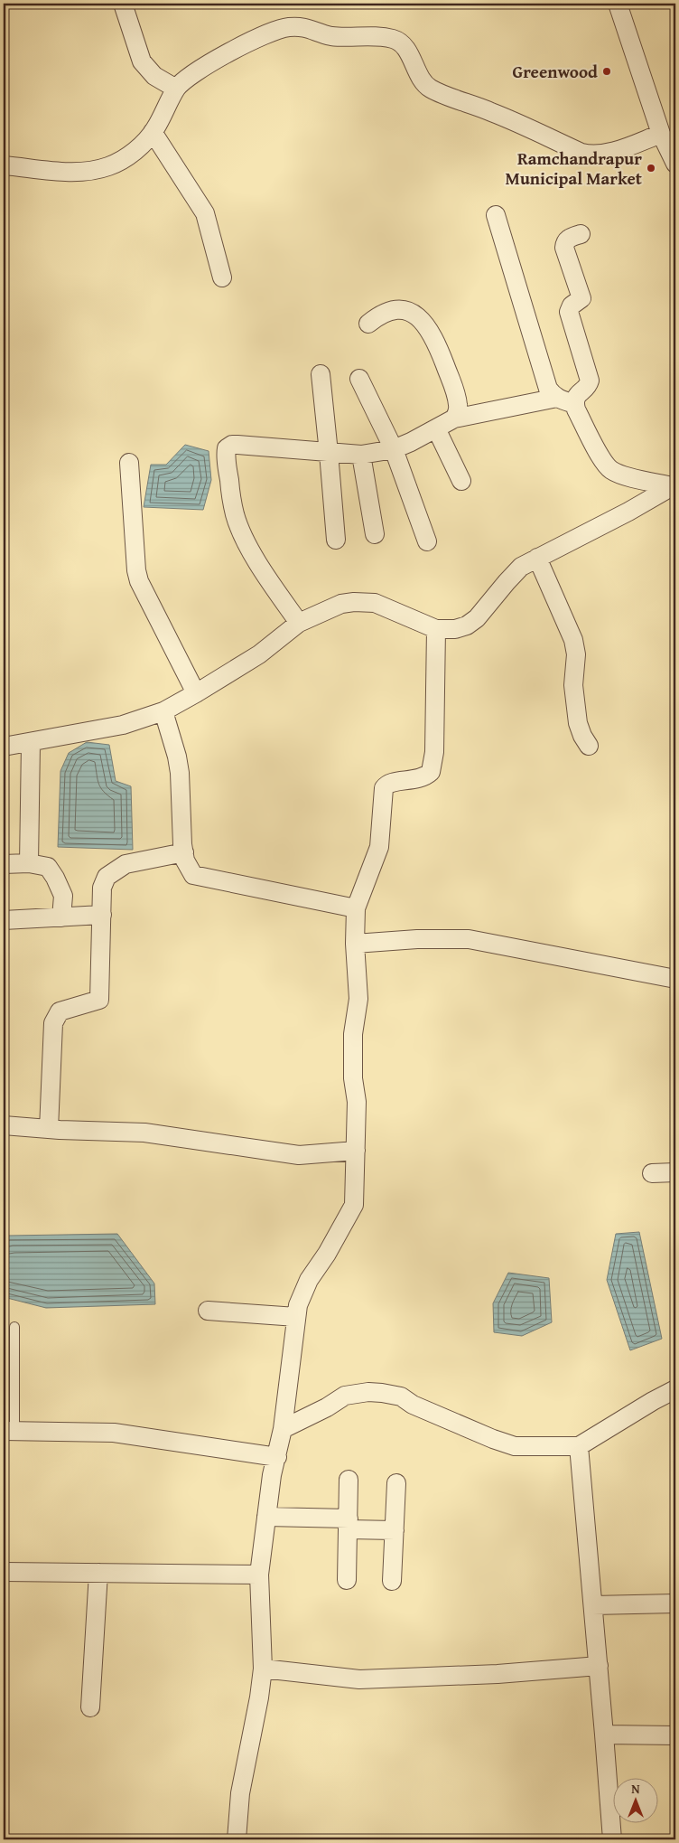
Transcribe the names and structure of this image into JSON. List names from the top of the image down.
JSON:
{
  "places": ["Greenwood", "Ramchandrapur Municipal Market"],
  "north": "top"
}
